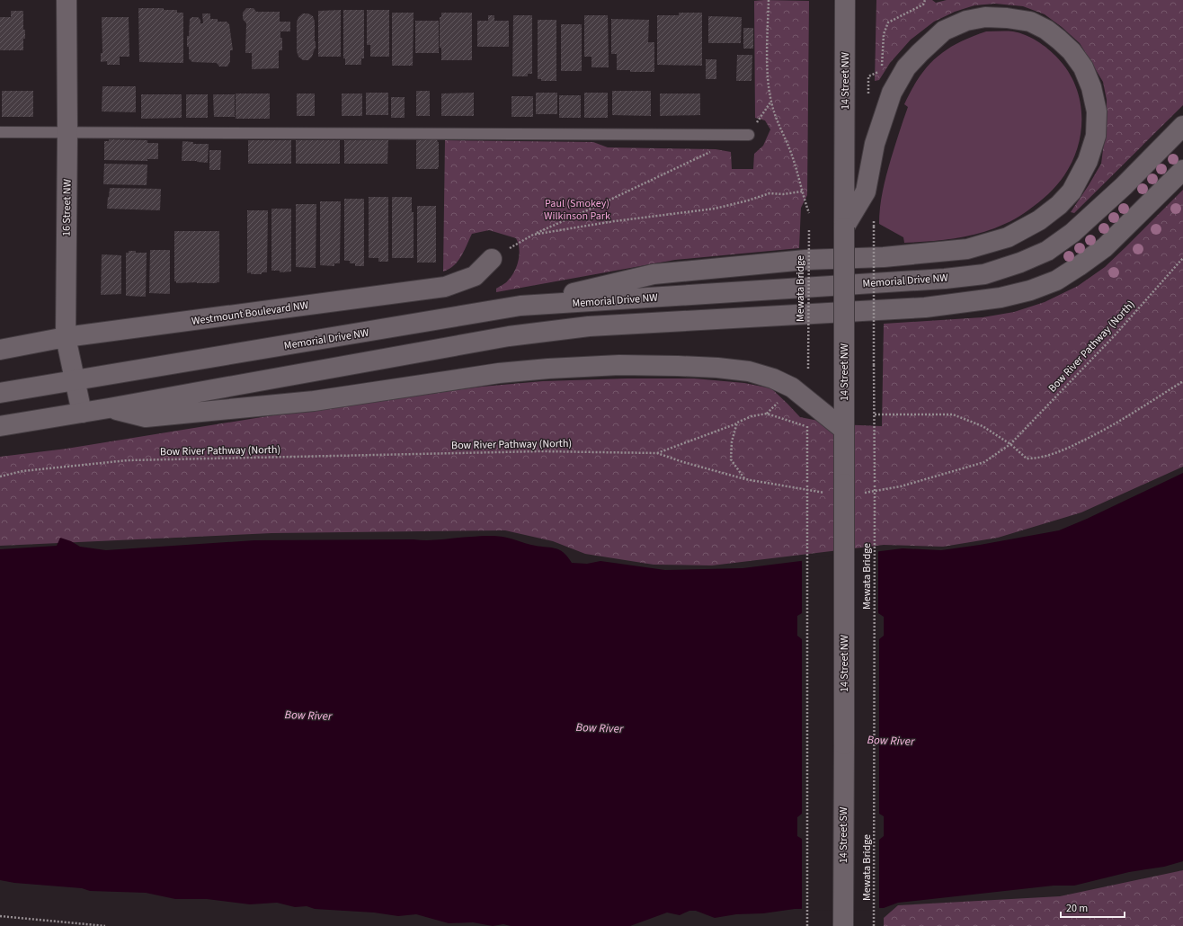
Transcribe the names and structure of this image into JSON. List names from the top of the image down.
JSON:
{
  "streets": {
    "main road": [
      "14 Street NW",
      "16 Street NW",
      "Memorial Drive NW",
      "Westmount Boulevard NW",
      "14 Street SW"
    ],
    "path": ["Mewata Bridge", "Bow River Pathway (North)"]
  },
  "crossings": [
    ["14 Street NW", "Bow River Pathway (North)"],
    ["14 Street NW", "14 Street SW"],
    ["16 Street NW", "Memorial Drive NW"],
    ["16 Street NW", "Westmount Boulevard NW"]
  ],
  "water": ["Bow River"],
  "parks": ["Paul (Smokey) Wilkinson Park"],
  "scale_bar": "20 m"
}
